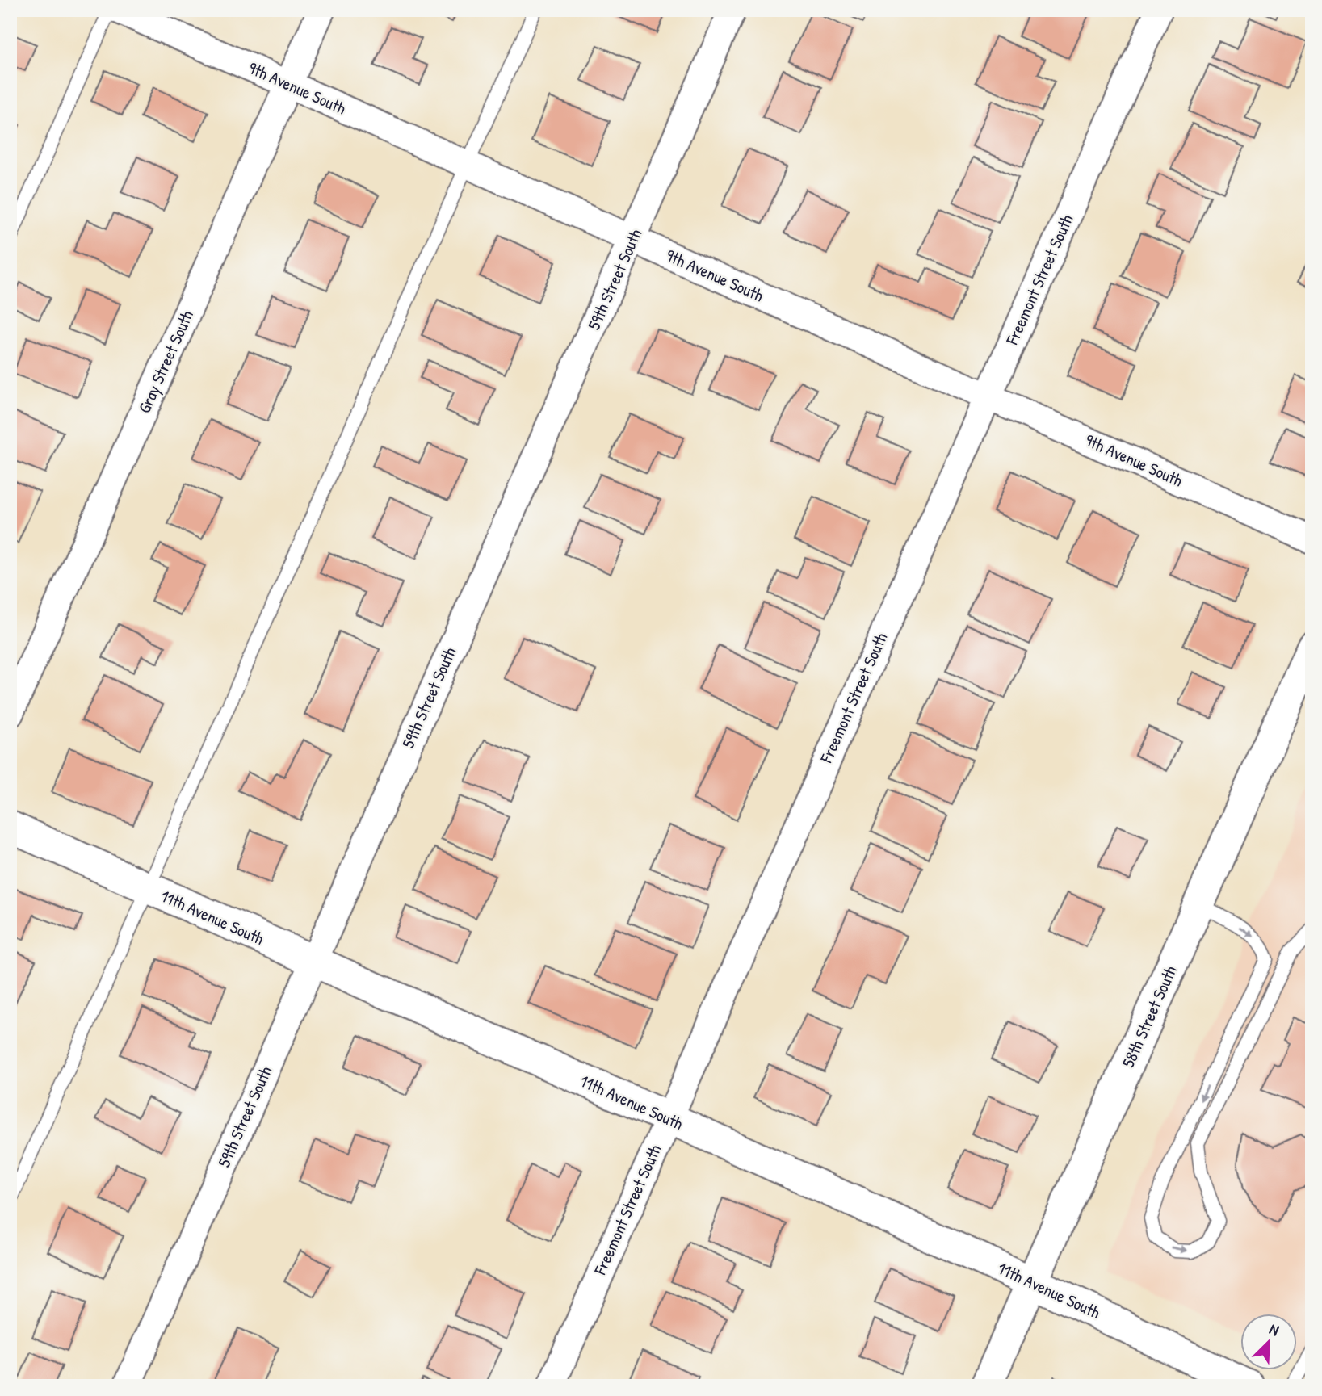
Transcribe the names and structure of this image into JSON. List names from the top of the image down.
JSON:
{
  "streets": {
    "street": [
      "9th Avenue South",
      "59th Street South",
      "Freemont Street South",
      "Gray Street South",
      "11th Avenue South",
      "58th Street South"
    ]
  },
  "crossings": [
    ["9th Avenue South", "59th Street South"],
    ["9th Avenue South", "Freemont Street South"],
    ["9th Avenue South", "Gray Street South"],
    ["59th Street South", "11th Avenue South"],
    ["Freemont Street South", "11th Avenue South"],
    ["11th Avenue South", "58th Street South"]
  ],
  "north": "top right"
}
